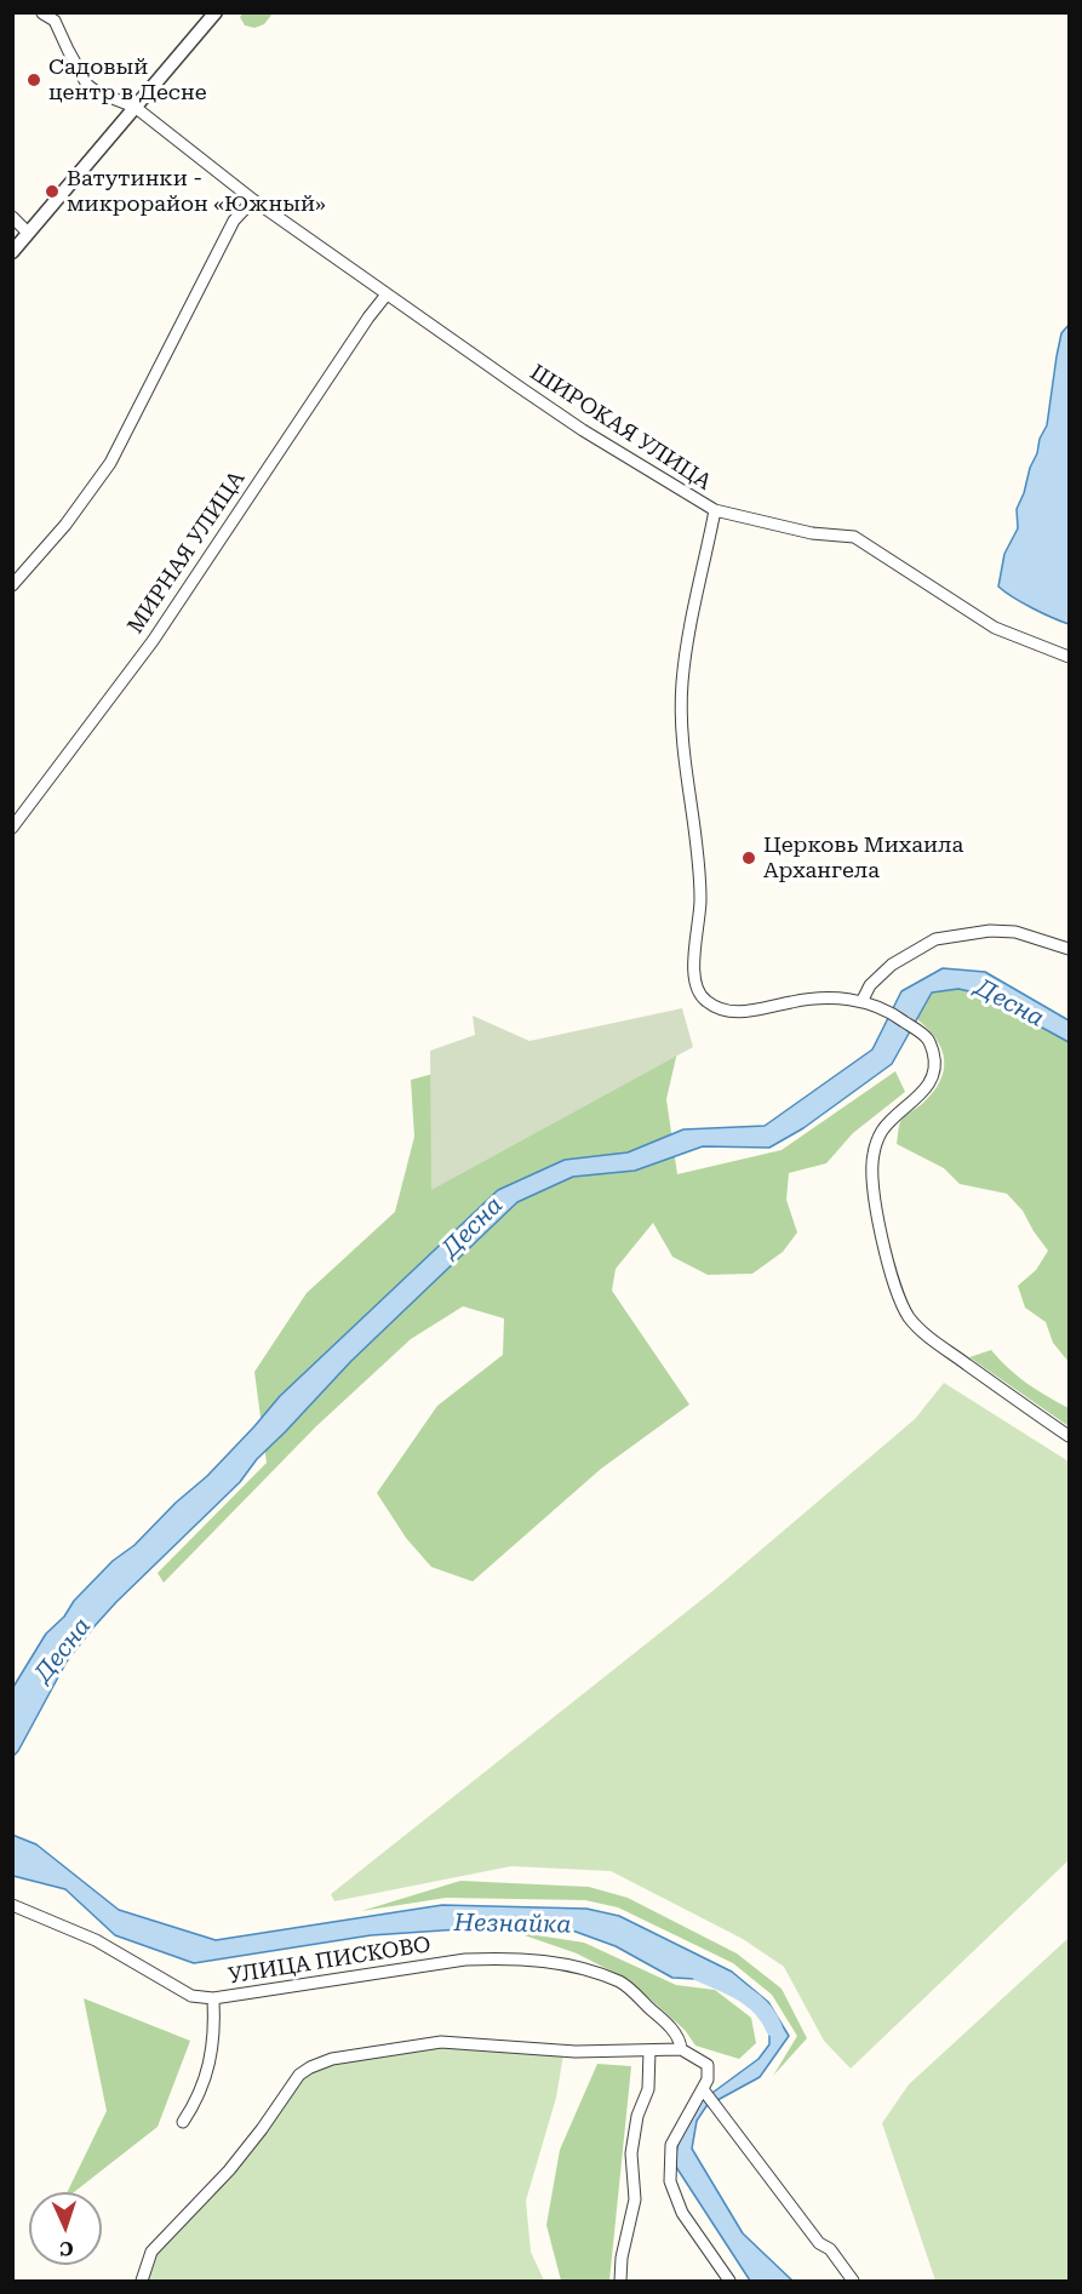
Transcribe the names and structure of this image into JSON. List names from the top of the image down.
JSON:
{
  "streets": {
    "street": ["ШИРОКАЯ УЛИЦА", "МИРНАЯ УЛИЦА", "УЛИЦА ПИСКОВО"]
  },
  "crossings": [
    ["ШИРОКАЯ УЛИЦА", "МИРНАЯ УЛИЦА"]
  ],
  "water": ["Десна", "Незнайка"],
  "places": ["Садовый центр в Десне", "Ватутинки - микрорайон «Южный»", "Церковь Михаила Архангела"],
  "north": "bottom"
}
